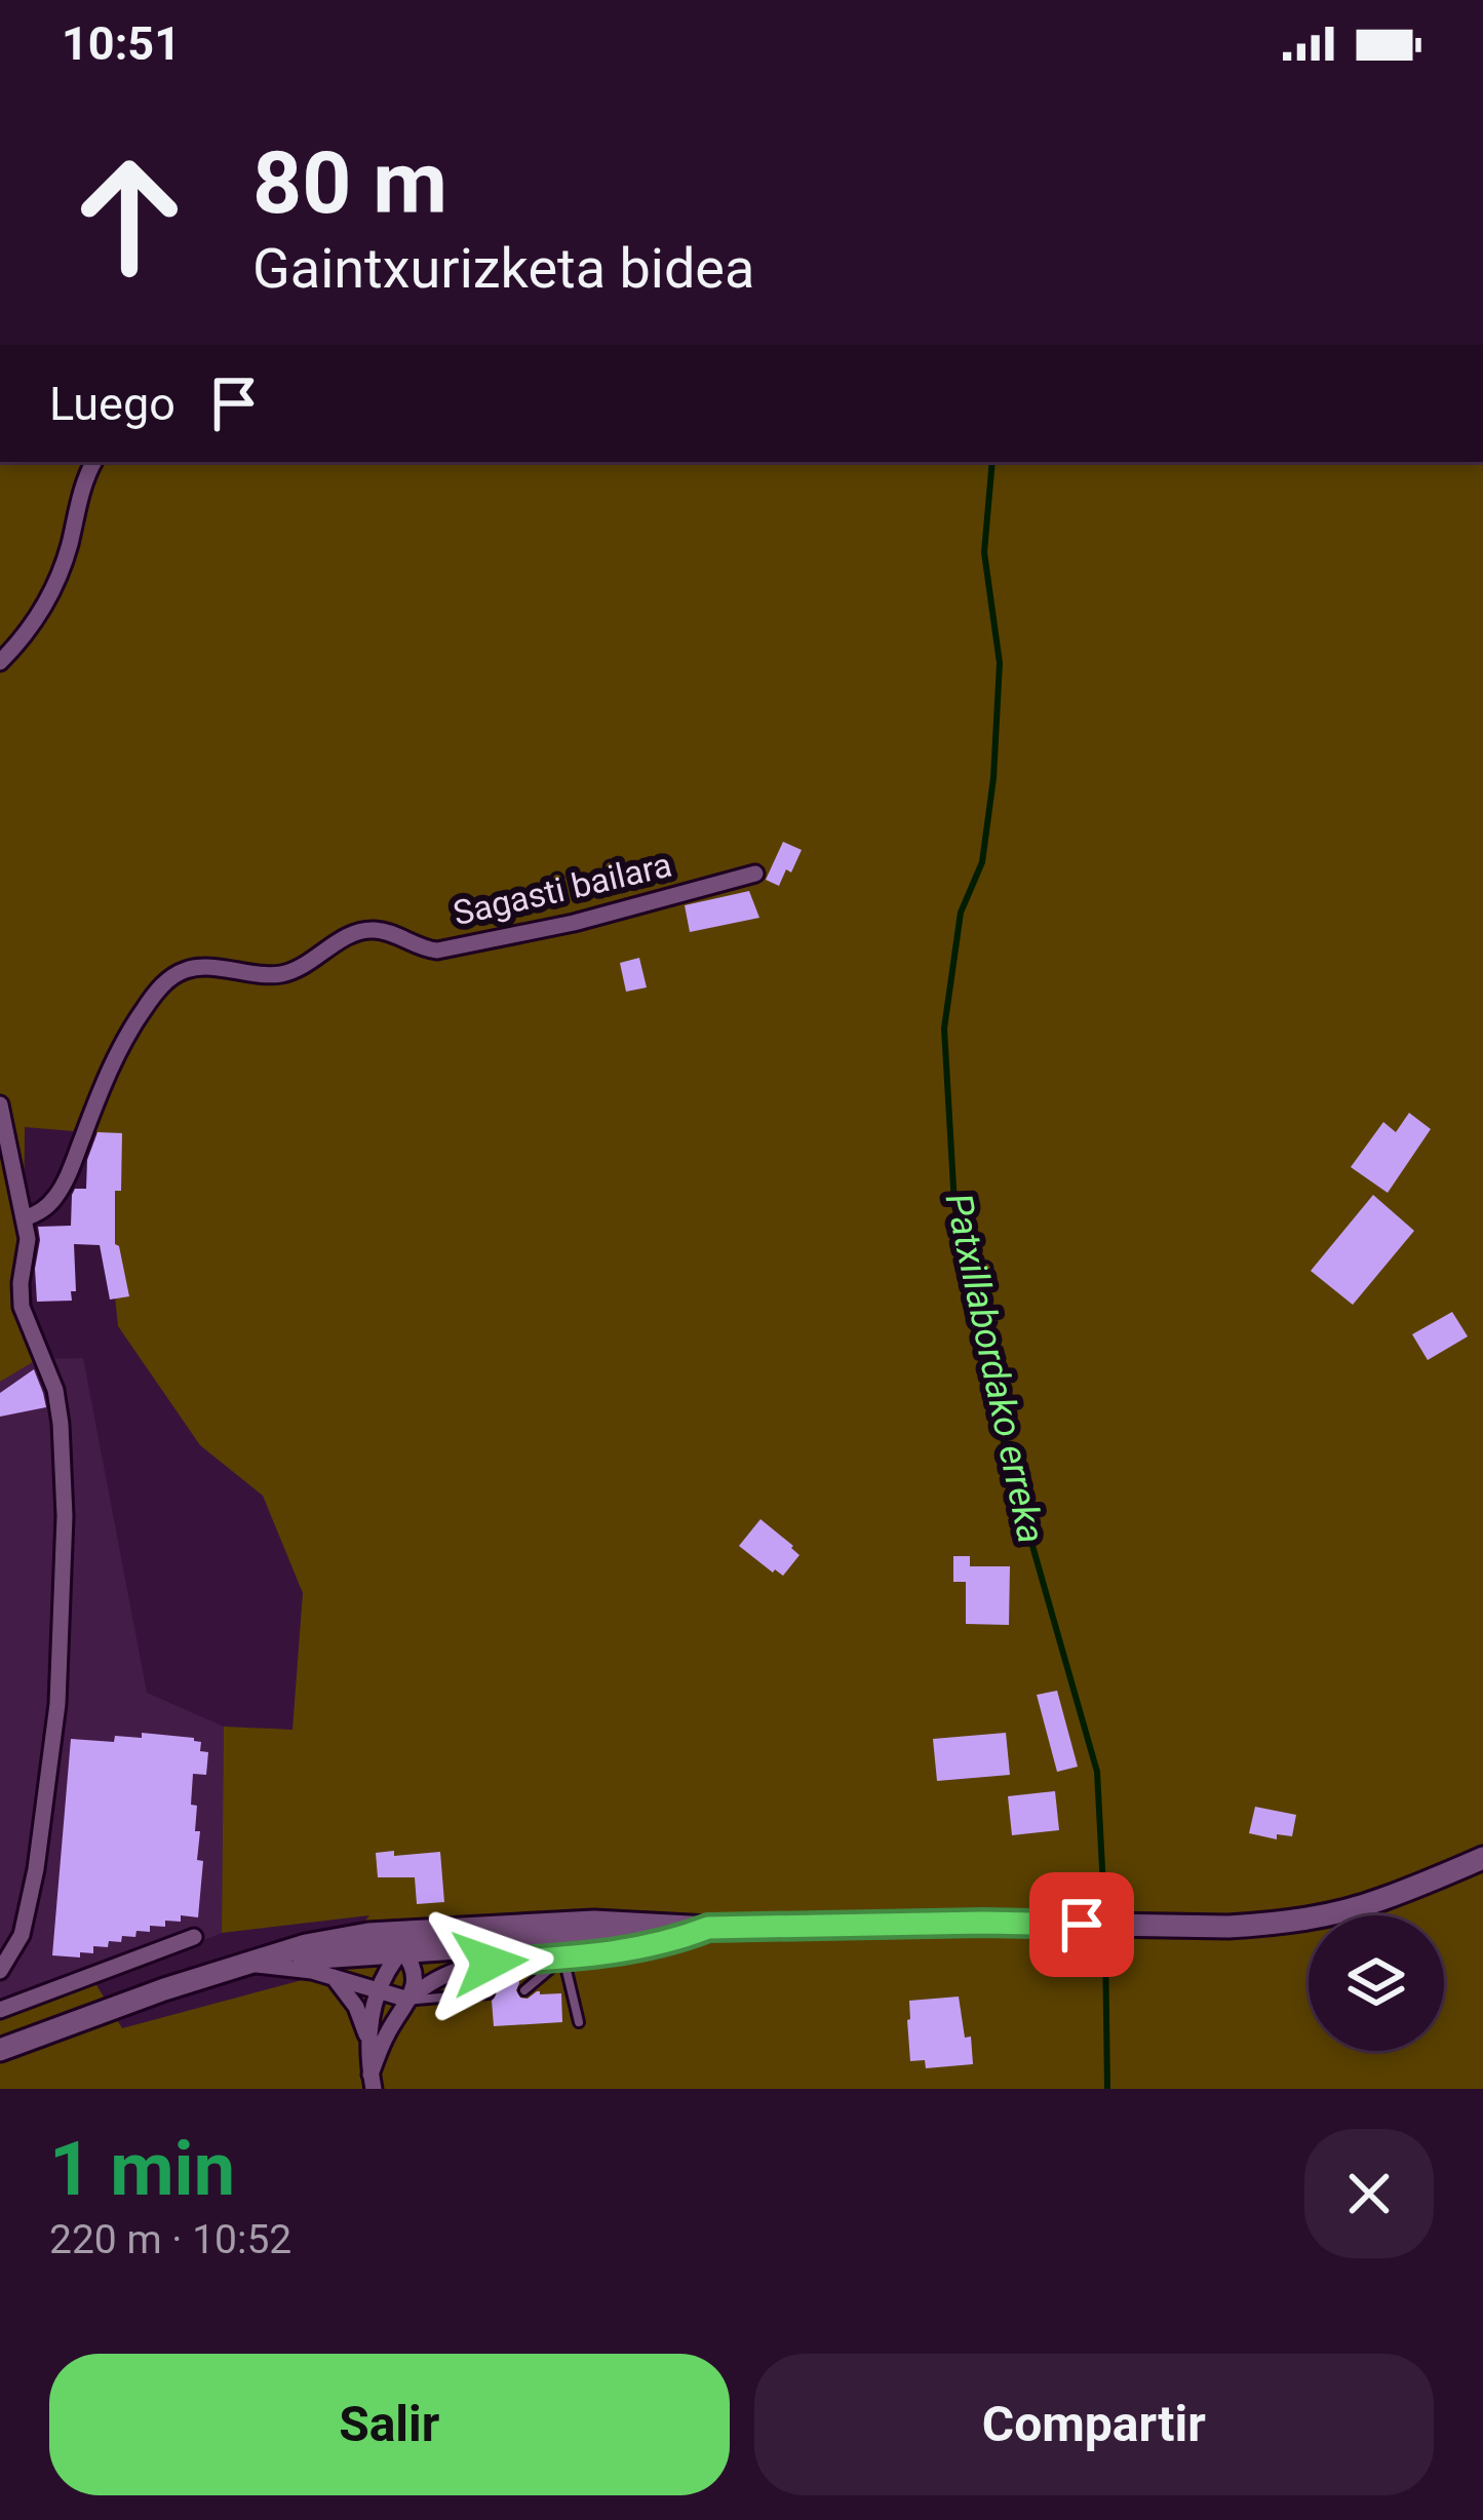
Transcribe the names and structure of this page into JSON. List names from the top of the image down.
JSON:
{
  "streets": {
    "street": ["Sagasti bailara"]
  },
  "water": ["Patxillabordako erreka"],
  "page": {
    "status": "10:51",
    "turn": ["80 m", "Gaintxurizketa bidea"],
    "then": "Luego",
    "heading": ["1 min", "220 m · 10:52"],
    "buttons": ["Salir", "Compartir"]
  }
}
